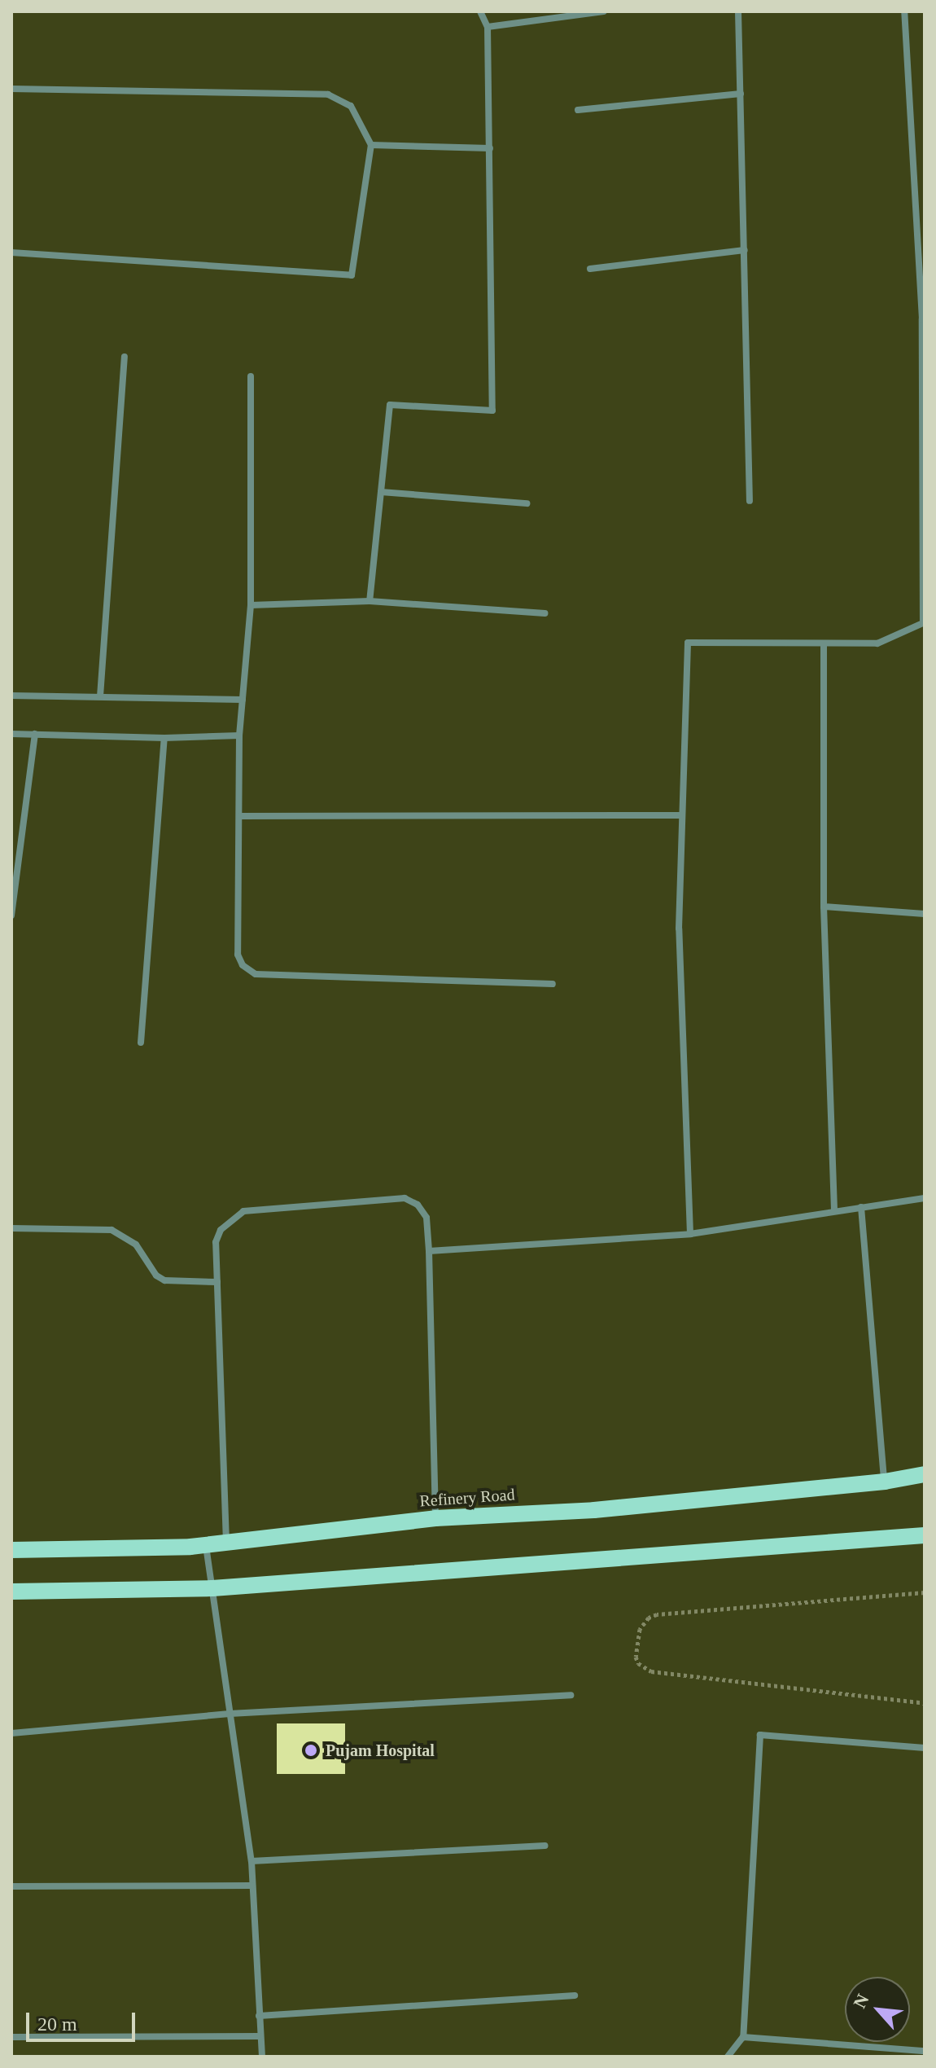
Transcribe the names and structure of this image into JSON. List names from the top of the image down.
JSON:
{
  "streets": {
    "main road": ["Refinery Road"]
  },
  "places": ["Pujam Hospital"],
  "scale_bar": "20 m",
  "north": "top left"
}
